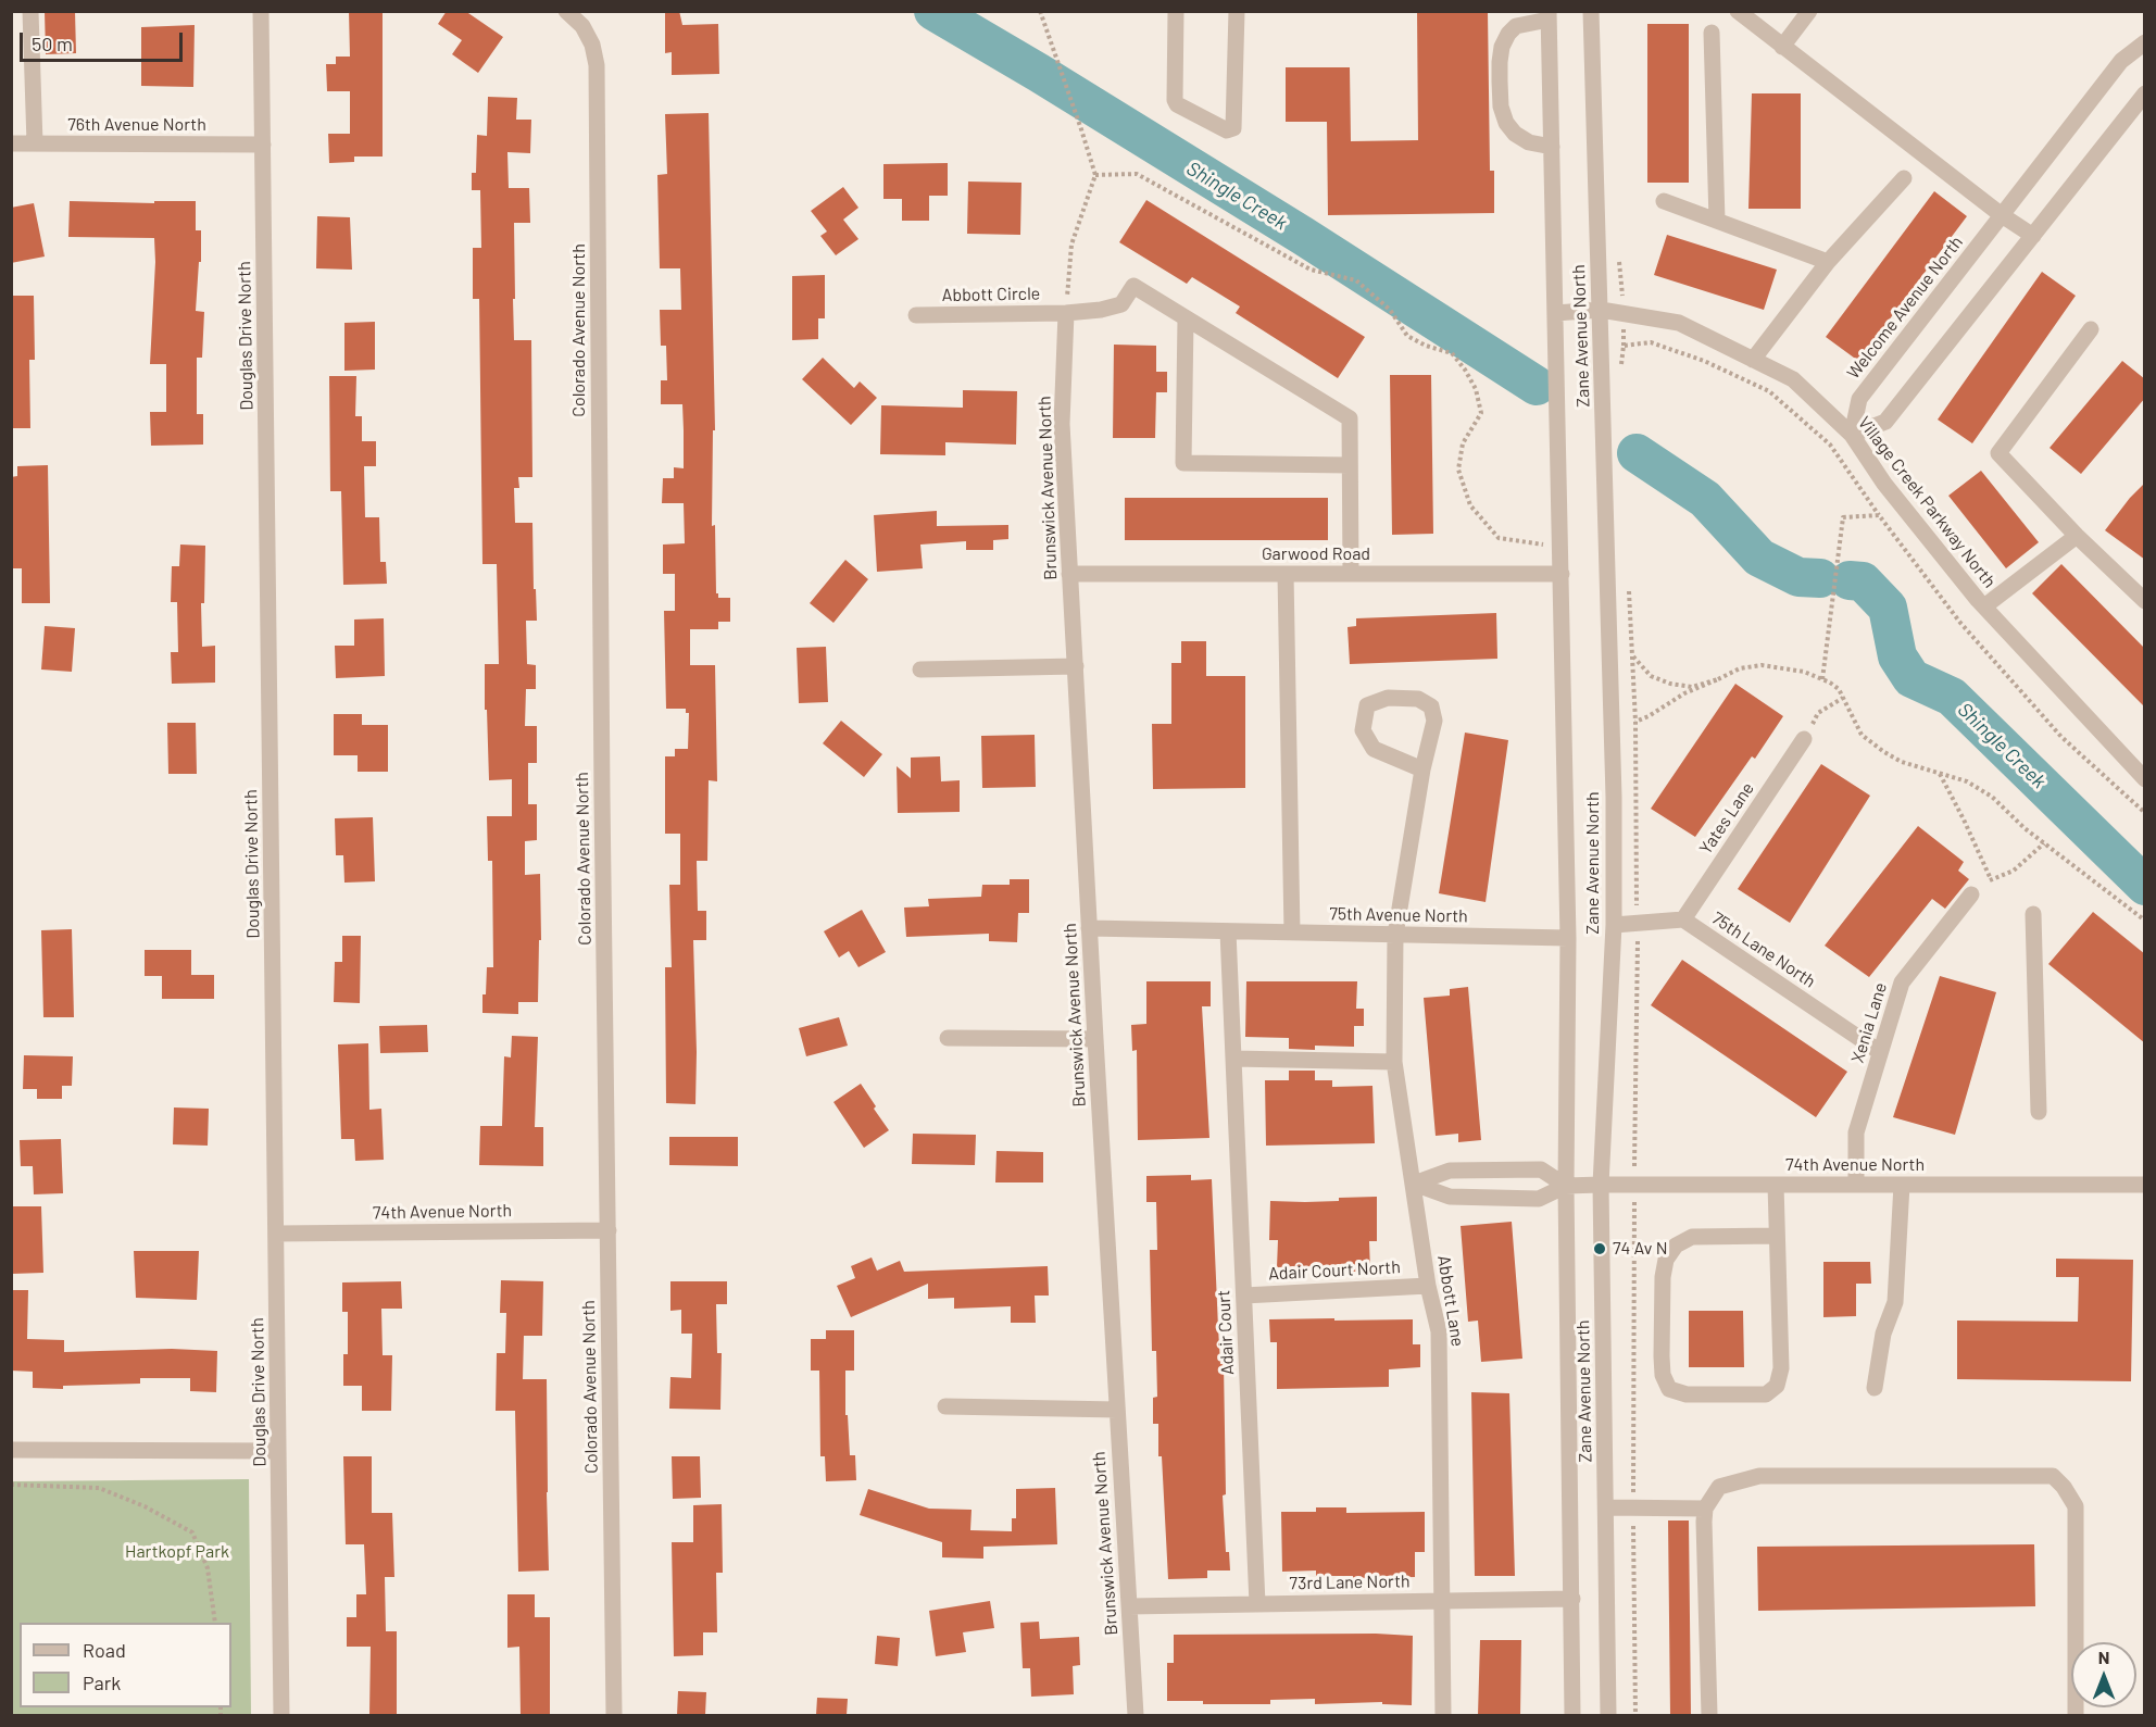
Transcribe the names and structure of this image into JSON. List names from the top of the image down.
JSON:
{
  "streets": {
    "street": [
      "76th Avenue North",
      "Abbott Circle",
      "Welcome Avenue North",
      "Colorado Avenue North",
      "Douglas Drive North",
      "Zane Avenue North",
      "Brunswick Avenue North",
      "Village Creek Parkway North",
      "Garwood Road",
      "Yates Lane",
      "75th Avenue North",
      "75th Lane North",
      "Xenia Lane",
      "74th Avenue North",
      "Adair Court North",
      "Abbott Lane",
      "Adair Court",
      "73rd Lane North"
    ]
  },
  "crossings": [
    ["76th Avenue North", "Douglas Drive North"],
    ["Abbott Circle", "Brunswick Avenue North"],
    ["Welcome Avenue North", "Village Creek Parkway North"],
    ["Colorado Avenue North", "74th Avenue North"],
    ["Douglas Drive North", "74th Avenue North"],
    ["Zane Avenue North", "Village Creek Parkway North"],
    ["Zane Avenue North", "Garwood Road"],
    ["Zane Avenue North", "75th Avenue North"],
    ["Zane Avenue North", "75th Lane North"],
    ["Zane Avenue North", "74th Avenue North"],
    ["Zane Avenue North", "73rd Lane North"],
    ["Brunswick Avenue North", "Garwood Road"],
    ["Brunswick Avenue North", "75th Avenue North"],
    ["Brunswick Avenue North", "73rd Lane North"],
    ["Yates Lane", "75th Lane North"],
    ["75th Avenue North", "Abbott Lane"],
    ["75th Lane North", "Xenia Lane"],
    ["Xenia Lane", "74th Avenue North"],
    ["Adair Court North", "Abbott Lane"],
    ["Adair Court North", "Adair Court"],
    ["Abbott Lane", "73rd Lane North"],
    ["Adair Court", "73rd Lane North"]
  ],
  "water": ["Shingle Creek"],
  "parks": ["Hartkopf Park"],
  "places": ["74 Av N"],
  "legend": ["Road", "Park"],
  "scale_bar": "50 m",
  "north": "top"
}
